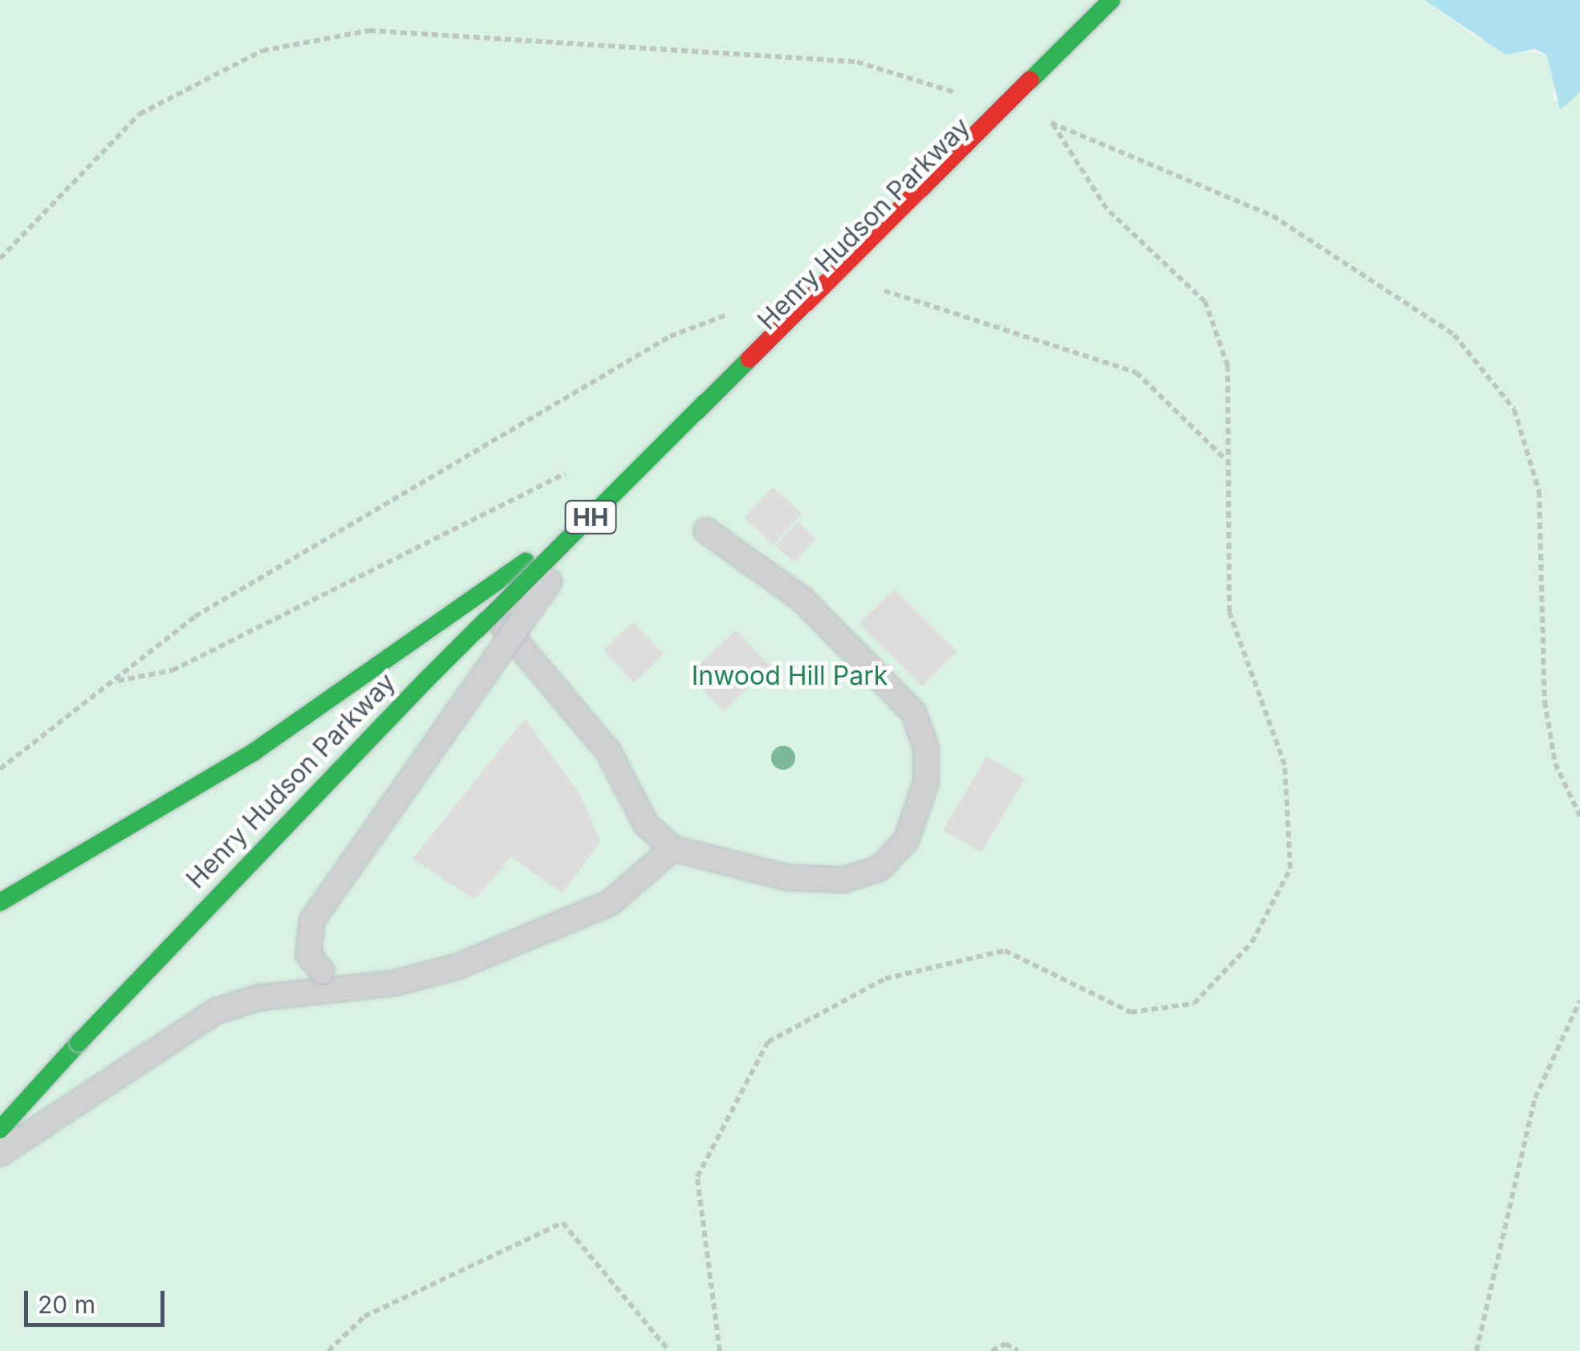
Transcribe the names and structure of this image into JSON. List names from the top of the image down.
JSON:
{
  "streets": {
    "highway": ["Henry Hudson Parkway", "HH"]
  },
  "parks": ["Inwood Hill Park"],
  "scale_bar": "20 m"
}
